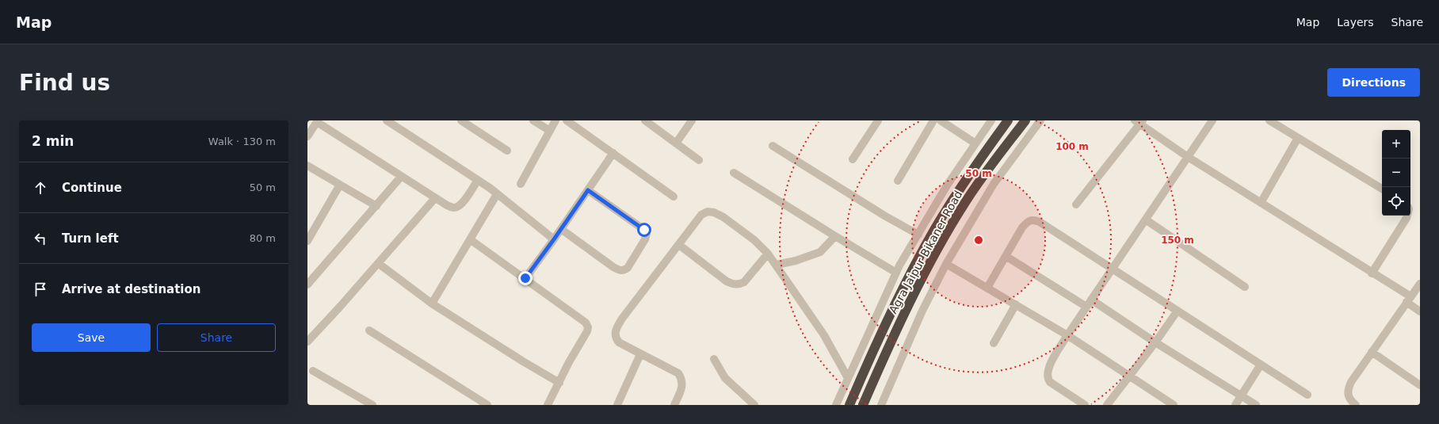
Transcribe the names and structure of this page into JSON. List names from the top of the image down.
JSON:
{
  "streets": {
    "highway": ["Agra Jaipur Bikaner Road"]
  },
  "page": {
    "header": "Map",
    "nav": ["Map", "Layers", "Share"],
    "buttons": [
      "Directions",
      ["Save", "Share"]
    ],
    "title": "Find us",
    "heading": ["2 min", "Walk · 130 m"],
    "map_buttons": ["+", "−"],
    "list": [
      ["Continue", "50 m"],
      ["Turn left", "80 m"],
      "Arrive at destination"
    ]
  },
  "rings": ["100 m", "50 m", "150 m"]
}
